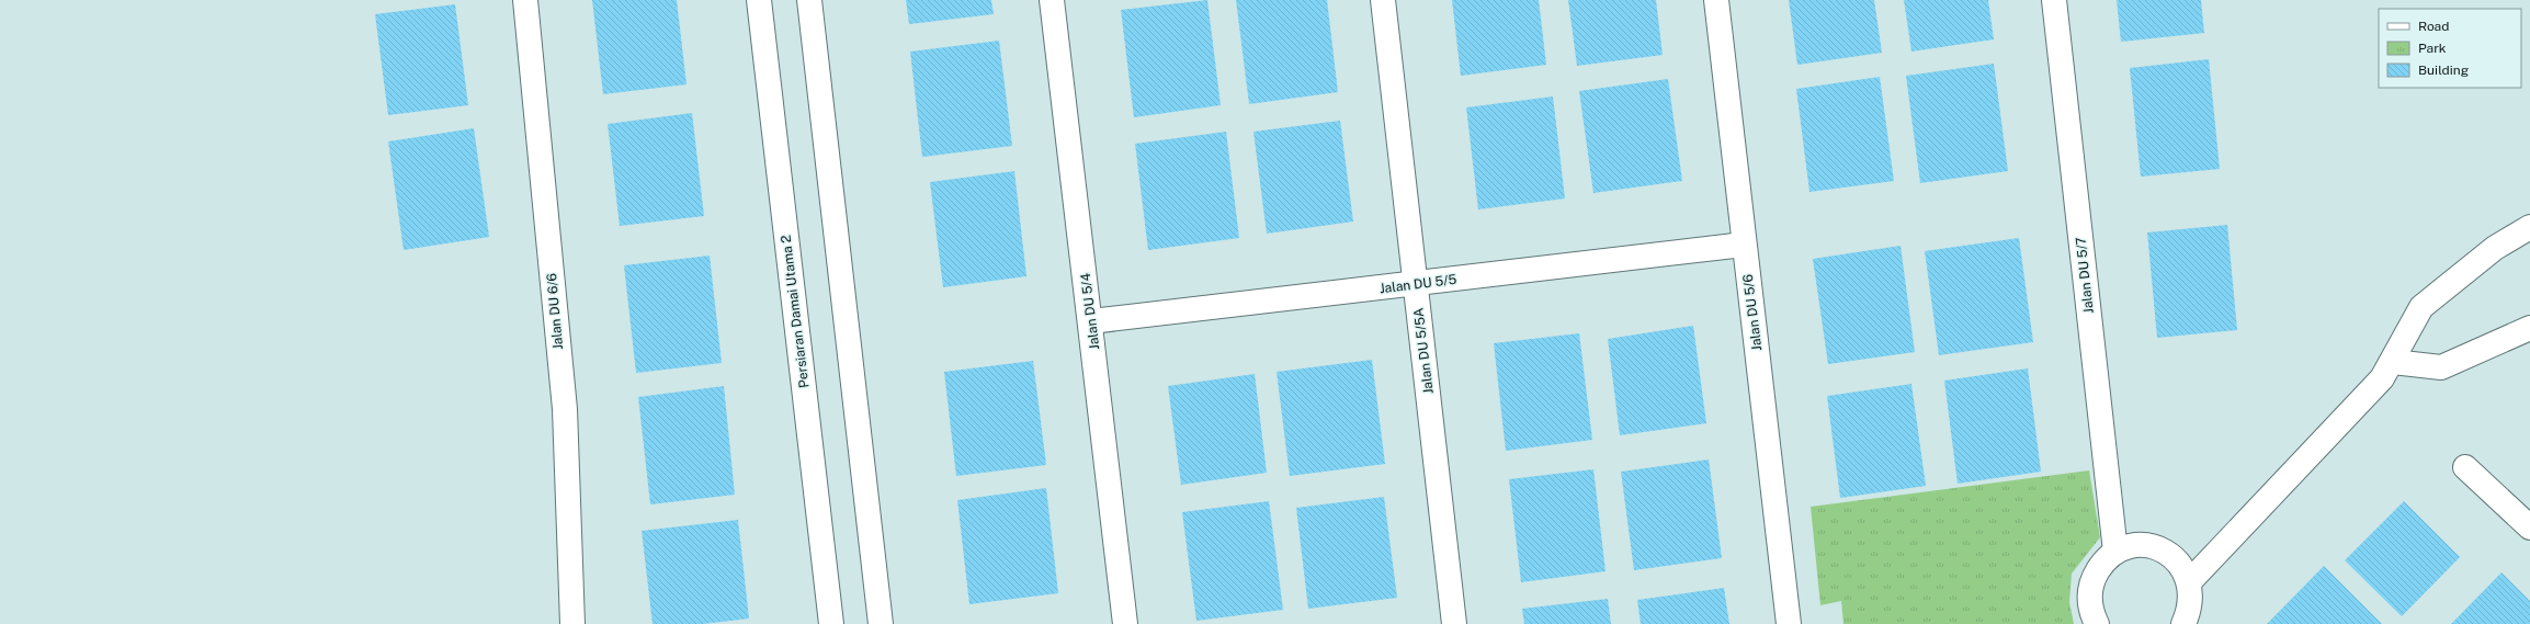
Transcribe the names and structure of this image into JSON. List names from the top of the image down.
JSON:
{
  "streets": {
    "street": [
      "Jalan DU 5/7",
      "Jalan DU 5/5",
      "Jalan DU 6/6",
      "Persiaran Damai Utama 2",
      "Jalan DU 5/4",
      "Jalan DU 5/6",
      "Jalan DU 5/5A"
    ]
  },
  "crossings": [
    ["Jalan DU 5/5", "Jalan DU 5/4"],
    ["Jalan DU 5/5", "Jalan DU 5/6"],
    ["Jalan DU 5/5", "Jalan DU 5/5A"]
  ],
  "legend": ["Road", "Park", "Building"]
}
